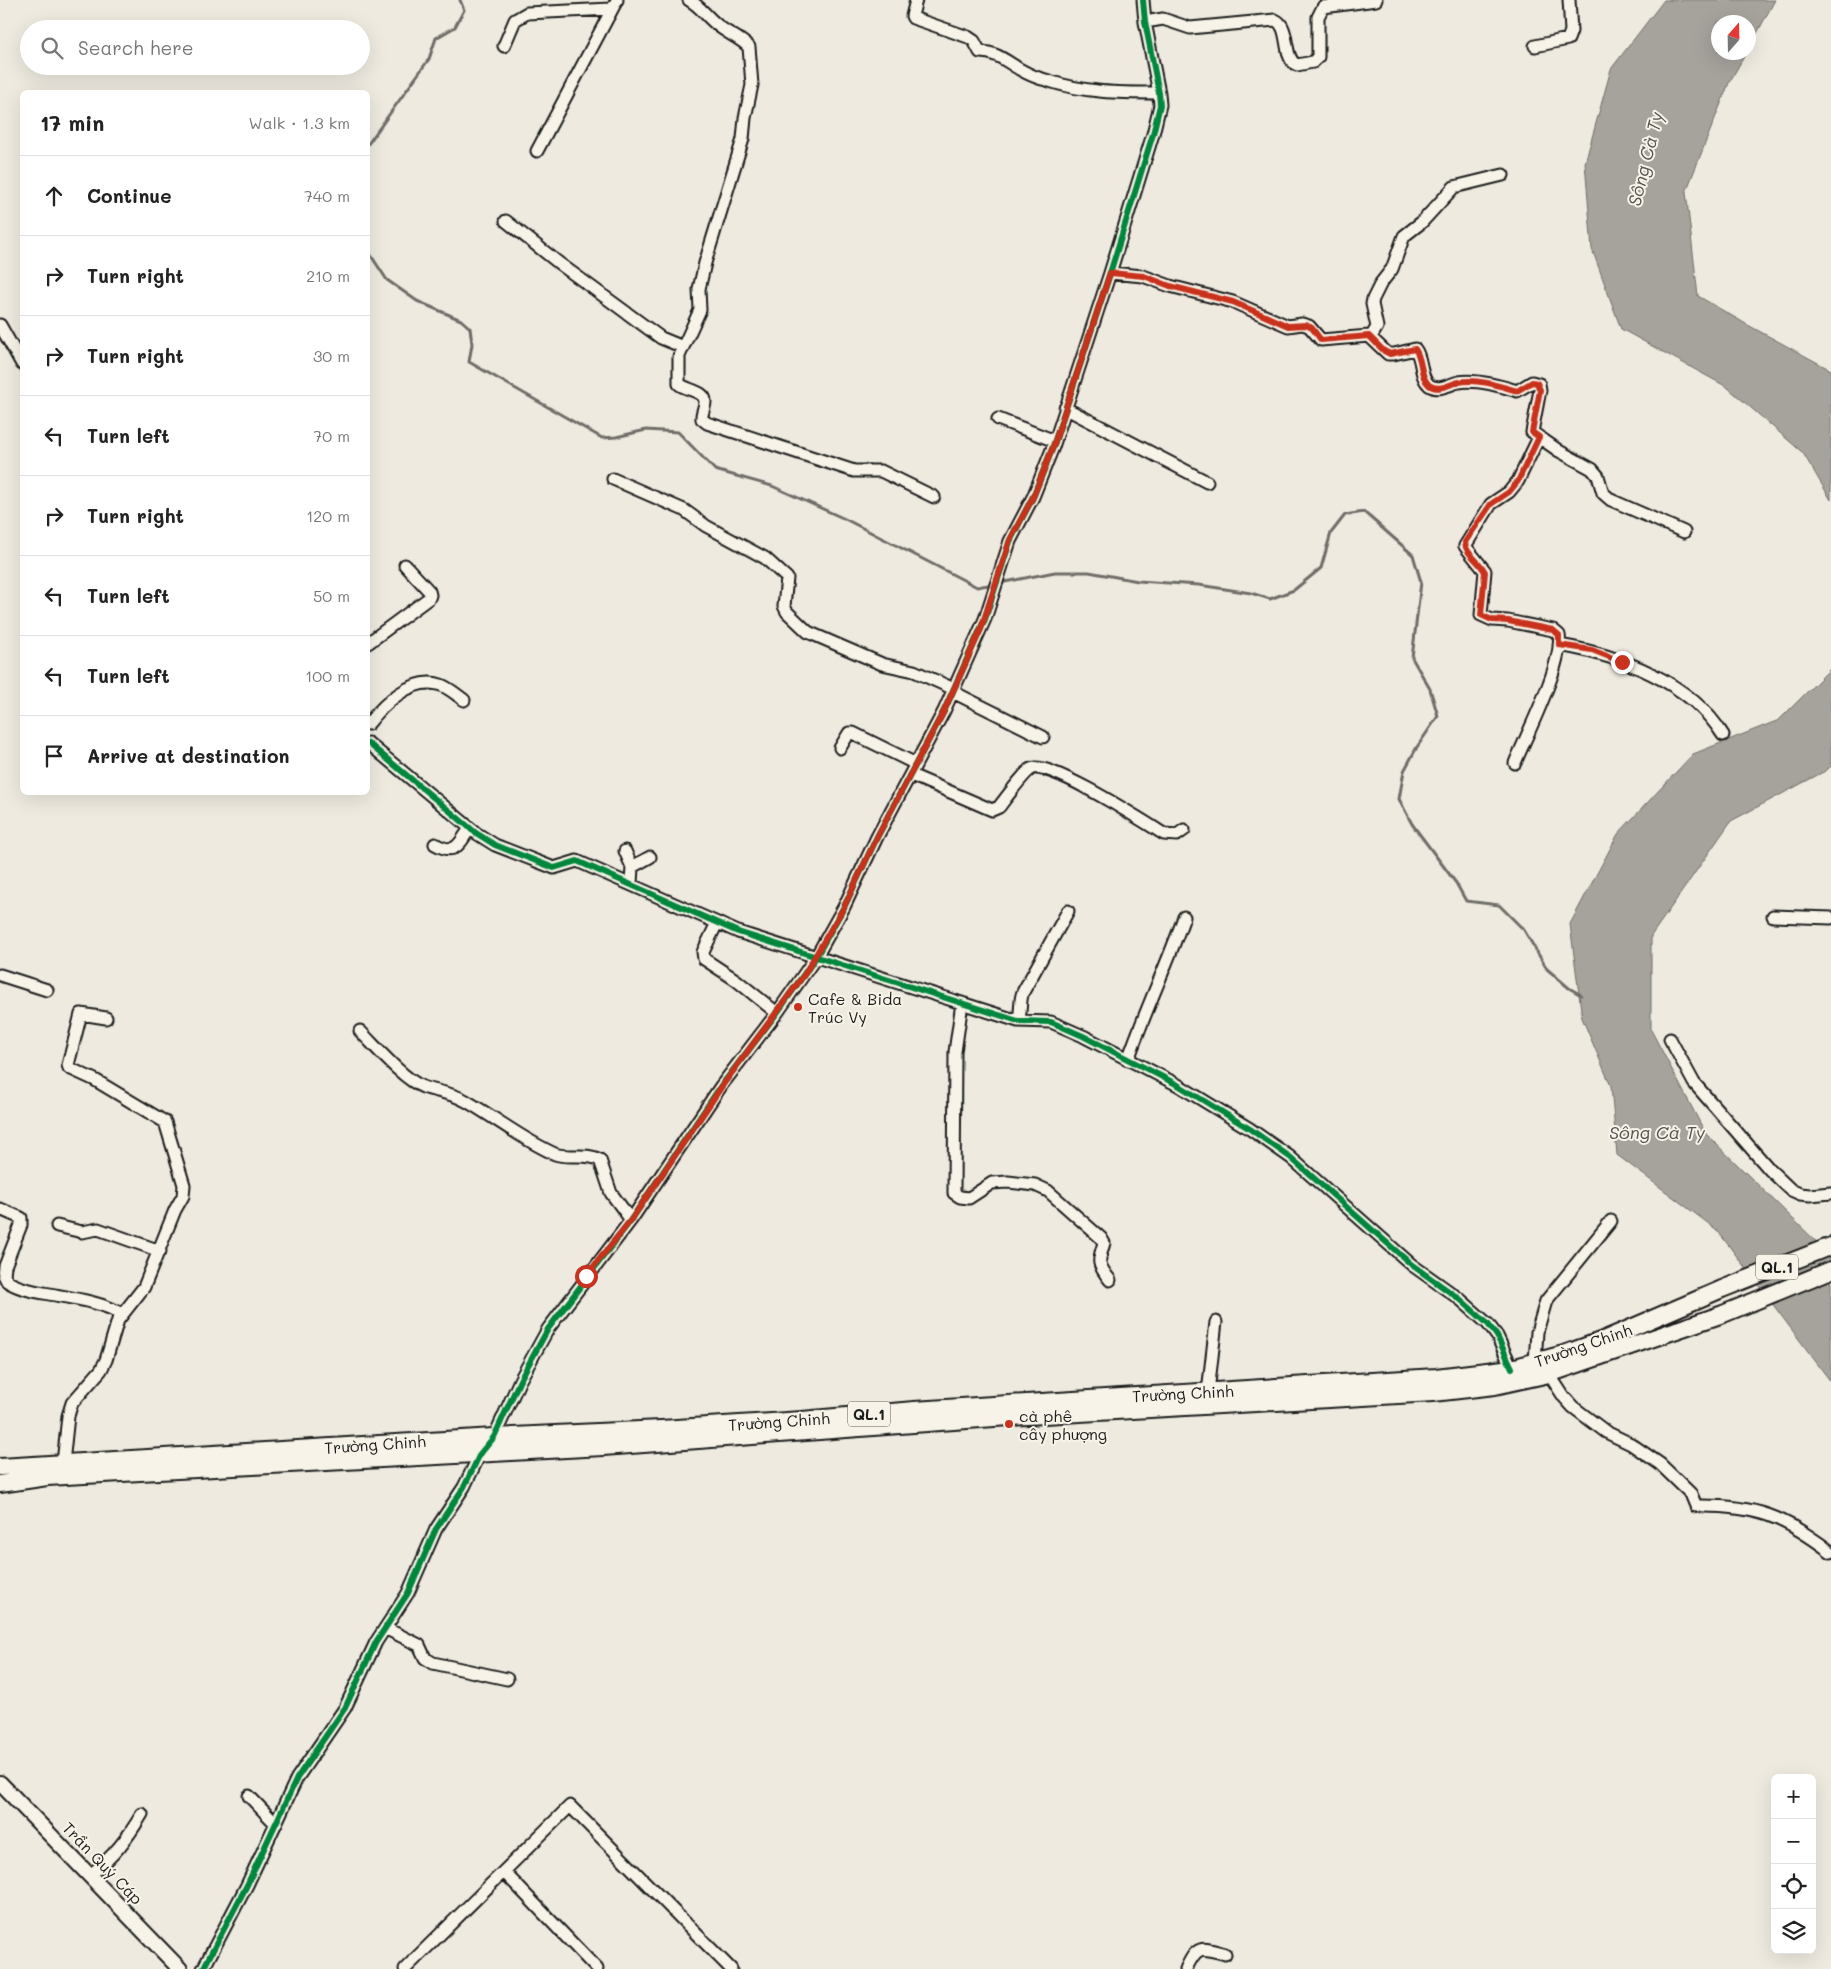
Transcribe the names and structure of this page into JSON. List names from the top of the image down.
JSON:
{
  "streets": {
    "highway": ["QL.1", "Trường Chinh"],
    "main road": ["Trần Quý Cáp"]
  },
  "water": ["Sông Cà Ty"],
  "places": ["Cafe & Bida Trúc Vy", "cà phê cây phượng"],
  "north": "top",
  "page": {
    "search": "Search here",
    "heading": ["17 min", "Walk · 1.3 km"],
    "list": [
      ["Continue", "740 m"],
      ["Turn right", "210 m"],
      ["Turn right", "30 m"],
      ["Turn left", "70 m"],
      ["Turn right", "120 m"],
      ["Turn left", "50 m"],
      ["Turn left", "100 m"],
      "Arrive at destination"
    ],
    "map_buttons": ["+", "−"]
  }
}
